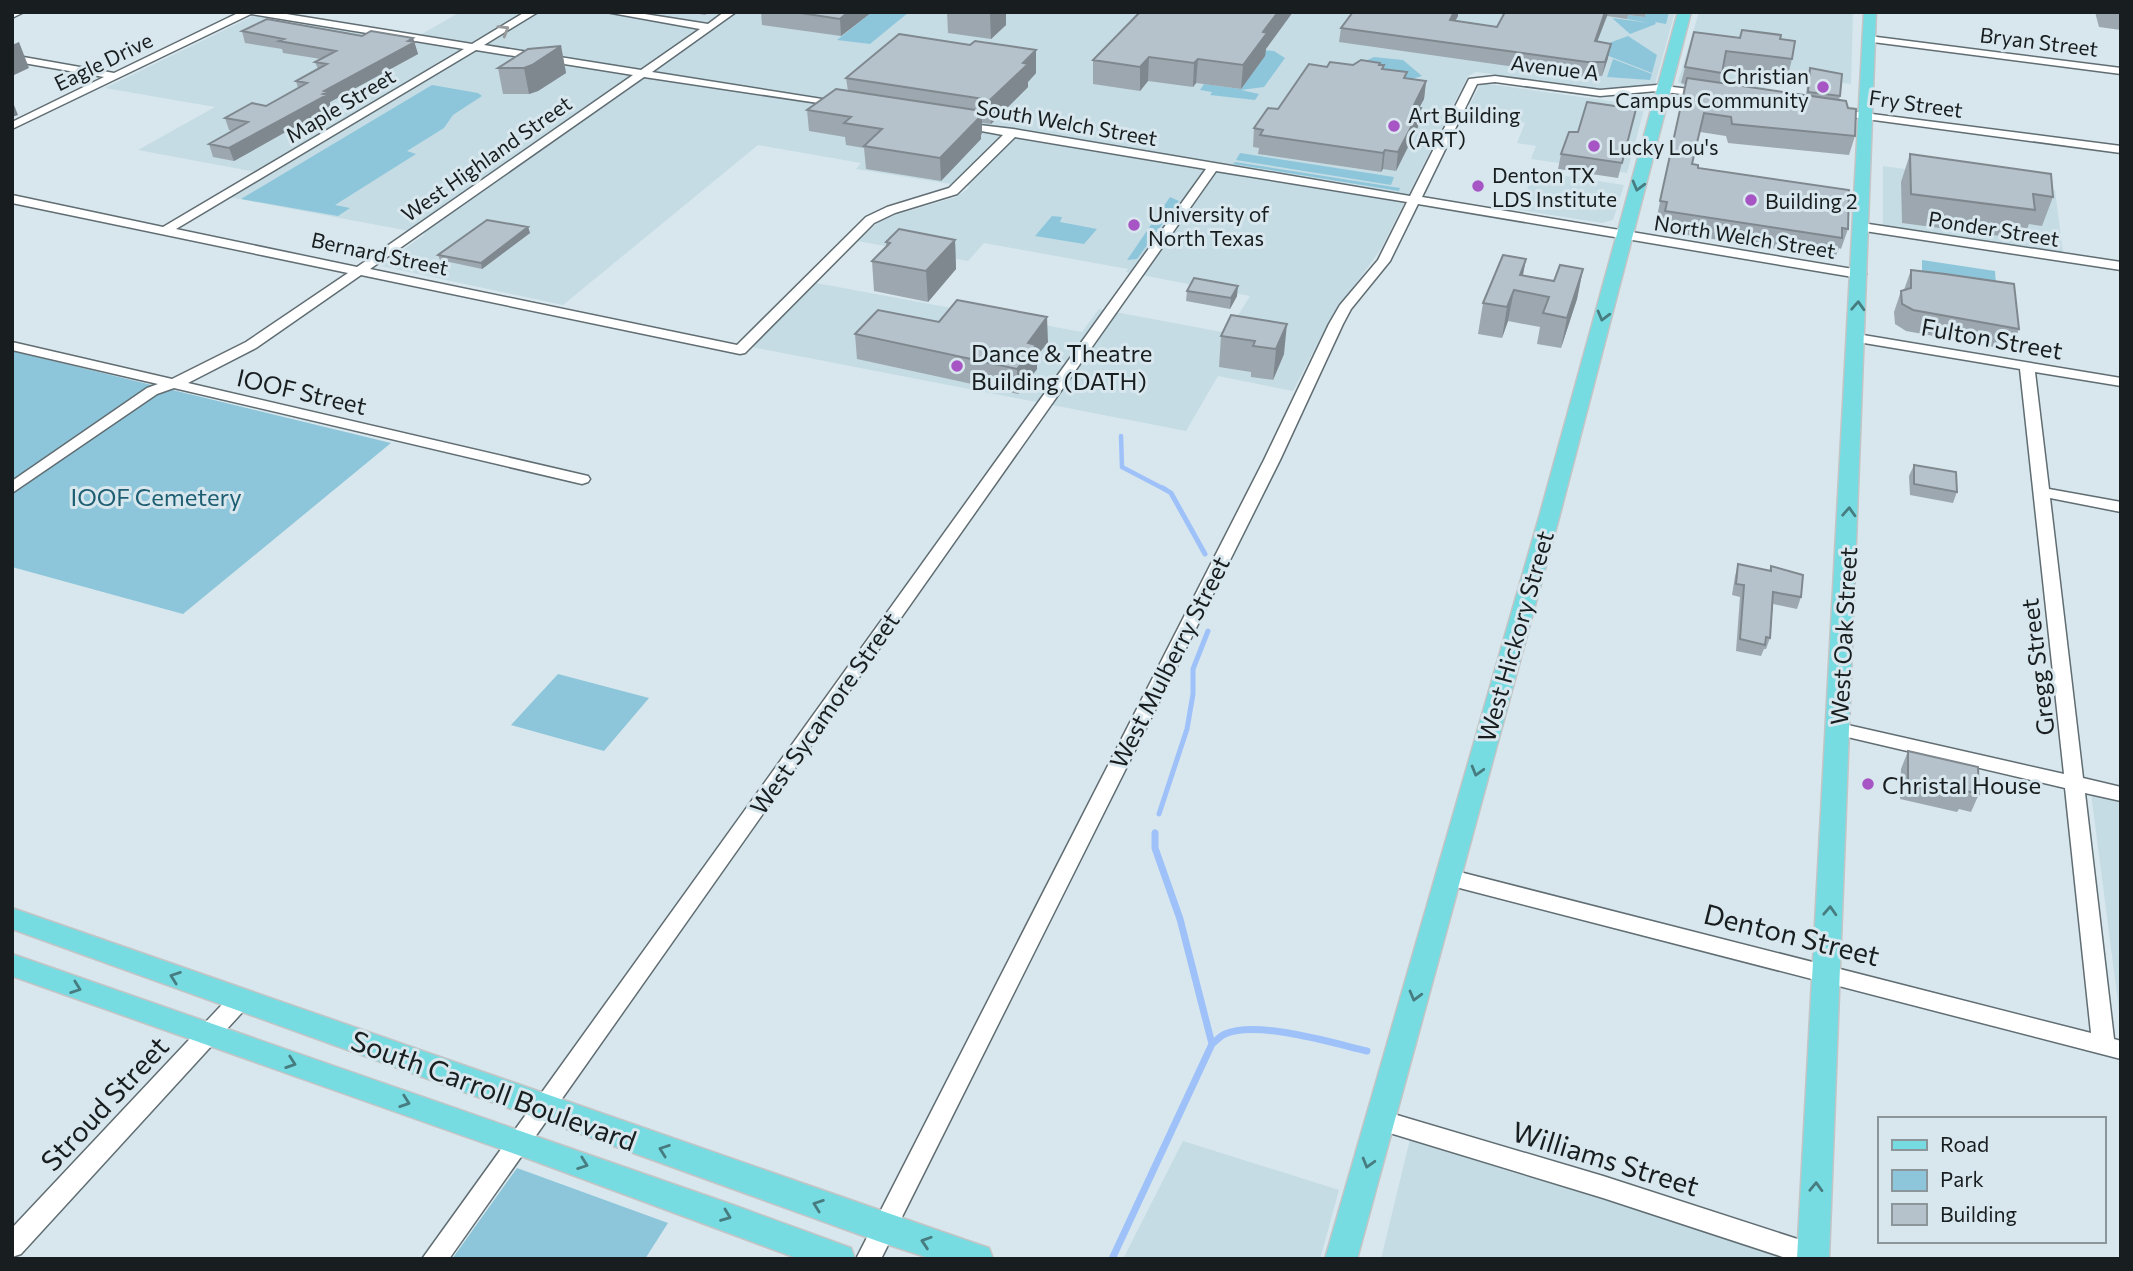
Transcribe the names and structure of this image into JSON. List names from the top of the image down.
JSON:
{
  "streets": {
    "main road": ["West Hickory Street", "West Oak Street", "South Carroll Boulevard"],
    "street": [
      "Bryan Street",
      "Eagle Drive",
      "Avenue A",
      "Fry Street",
      "Maple Street",
      "South Welch Street",
      "West Highland Street",
      "Ponder Street",
      "North Welch Street",
      "Bernard Street",
      "Fulton Street",
      "IOOF Street",
      "West Mulberry Street",
      "Gregg Street",
      "West Sycamore Street",
      "Denton Street",
      "Stroud Street",
      "Williams Street"
    ]
  },
  "crossings": [
    ["Bryan Street", "West Oak Street"],
    ["Avenue A", "West Hickory Street"],
    ["Avenue A", "West Mulberry Street"],
    ["Fry Street", "West Oak Street"],
    ["Maple Street", "Bernard Street"],
    ["South Welch Street", "North Welch Street"],
    ["South Welch Street", "Bernard Street"],
    ["South Welch Street", "West Hickory Street"],
    ["South Welch Street", "West Mulberry Street"],
    ["South Welch Street", "West Sycamore Street"],
    ["West Highland Street", "Bernard Street"],
    ["West Highland Street", "IOOF Street"],
    ["Ponder Street", "West Oak Street"],
    ["North Welch Street", "West Hickory Street"],
    ["North Welch Street", "West Oak Street"],
    ["Fulton Street", "West Oak Street"],
    ["Fulton Street", "Gregg Street"],
    ["West Hickory Street", "Denton Street"],
    ["West Hickory Street", "Williams Street"],
    ["West Oak Street", "Denton Street"],
    ["West Oak Street", "Williams Street"],
    ["West Mulberry Street", "South Carroll Boulevard"],
    ["Gregg Street", "Denton Street"],
    ["West Sycamore Street", "South Carroll Boulevard"],
    ["South Carroll Boulevard", "Stroud Street"]
  ],
  "one_way": ["West Hickory Street", "West Oak Street"],
  "parks": ["IOOF Cemetery"],
  "places": [
    "Christian Campus Community",
    "Art Building (ART)",
    "Lucky Lou's",
    "Denton TX LDS Institute",
    "Building 2",
    "University of North Texas",
    "Dance & Theatre Building (DATH)",
    "Christal House"
  ],
  "legend": ["Road", "Park", "Building"]
}
